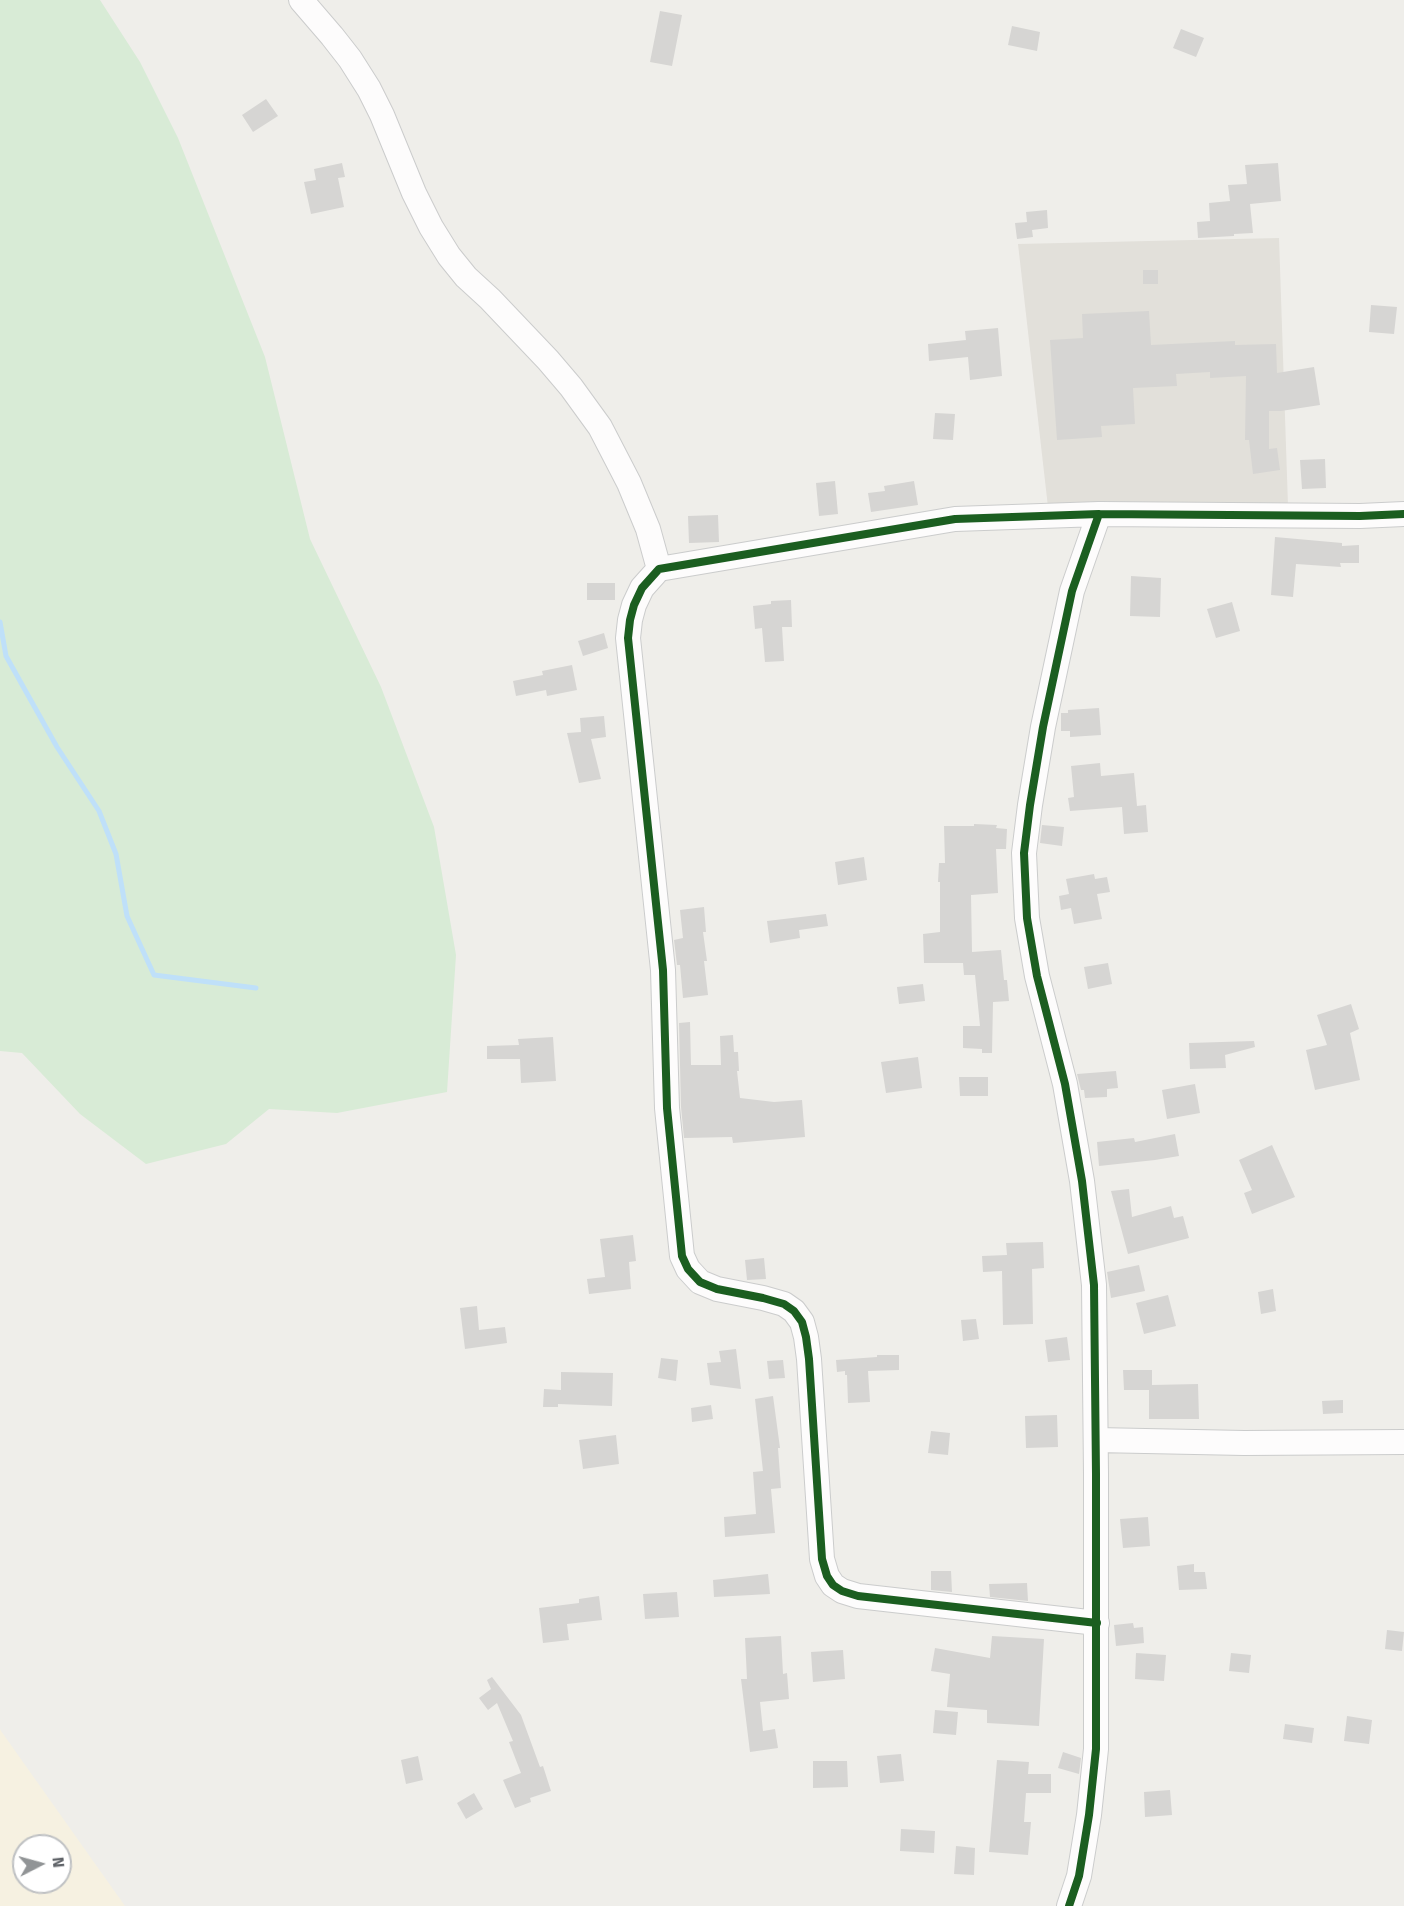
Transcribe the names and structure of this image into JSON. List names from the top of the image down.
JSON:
{
  "north": "right"
}
